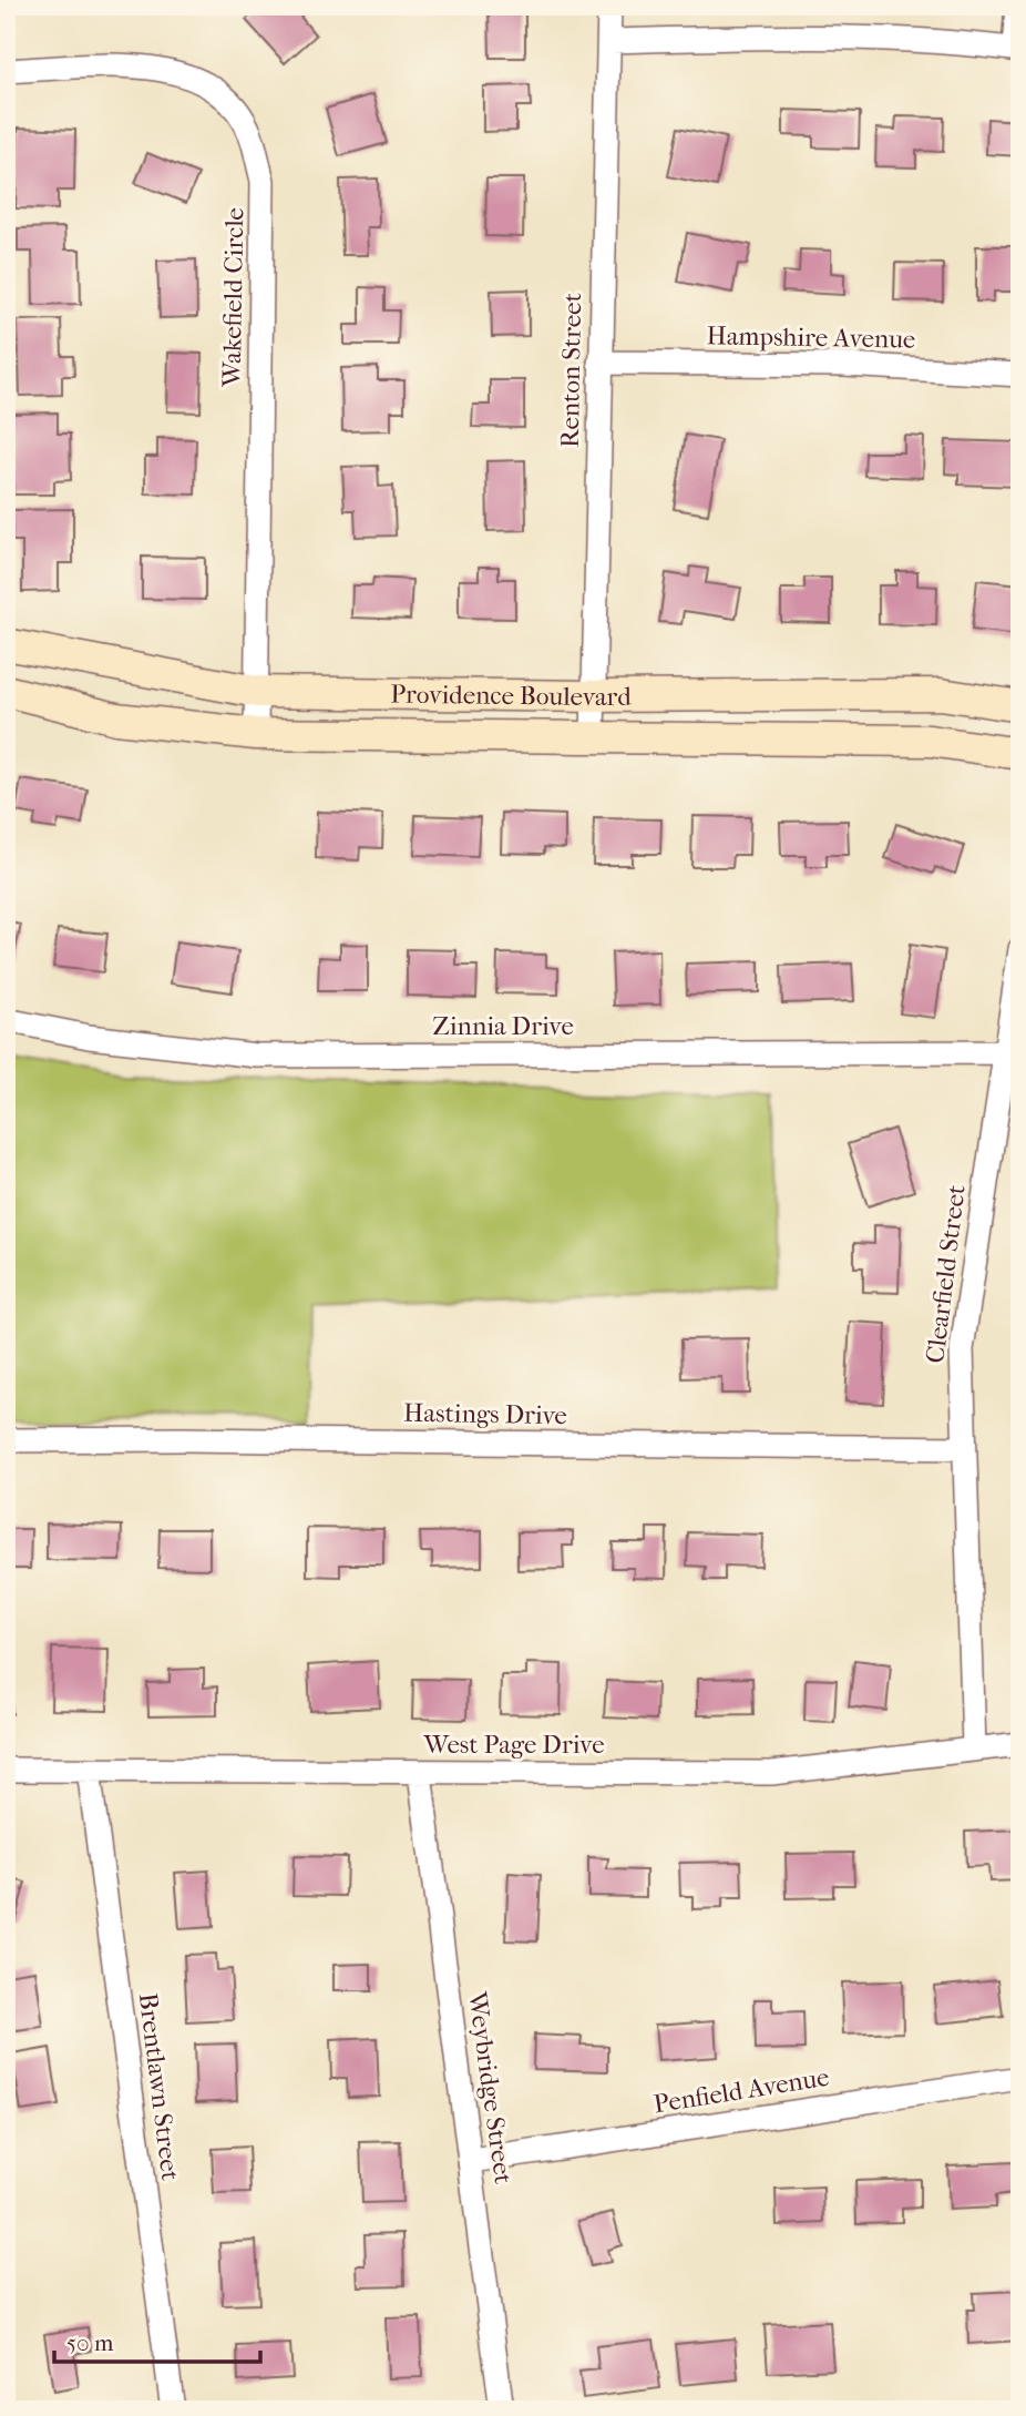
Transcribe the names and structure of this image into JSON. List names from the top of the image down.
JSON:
{
  "streets": {
    "main road": ["Providence Boulevard"],
    "street": [
      "Wakefield Circle",
      "Hampshire Avenue",
      "Renton Street",
      "Zinnia Drive",
      "Clearfield Street",
      "Hastings Drive",
      "West Page Drive",
      "Brentlawn Street",
      "Weybridge Street",
      "Penfield Avenue"
    ]
  },
  "crossings": [
    ["Wakefield Circle", "Providence Boulevard"],
    ["Hampshire Avenue", "Renton Street"],
    ["Renton Street", "Providence Boulevard"],
    ["Zinnia Drive", "Clearfield Street"],
    ["Clearfield Street", "Hastings Drive"],
    ["Clearfield Street", "West Page Drive"],
    ["West Page Drive", "Brentlawn Street"],
    ["West Page Drive", "Weybridge Street"],
    ["Weybridge Street", "Penfield Avenue"]
  ],
  "scale_bar": "50 m"
}
